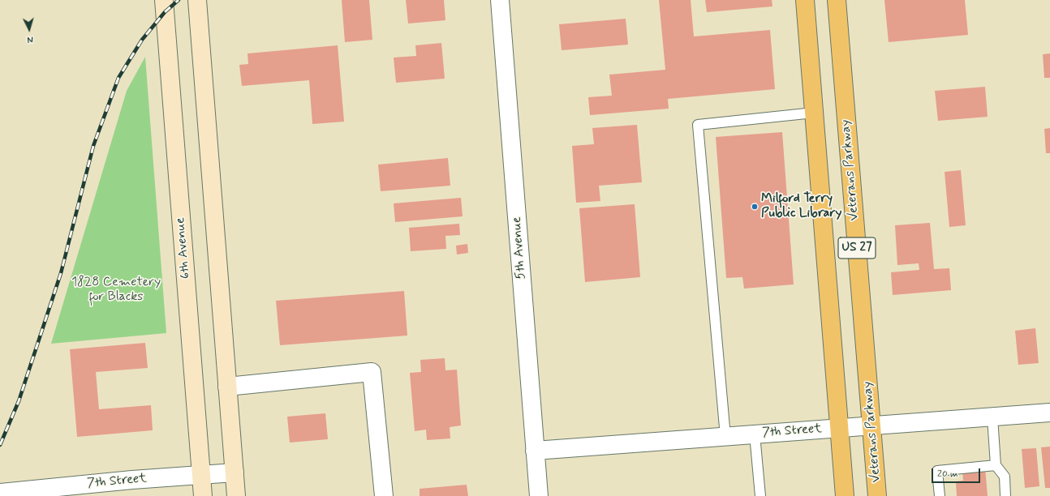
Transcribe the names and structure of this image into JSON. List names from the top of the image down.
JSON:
{
  "streets": {
    "main road": ["Veterans Parkway", "6th Avenue", "US 27"],
    "street": ["5th Avenue", "7th Street"]
  },
  "crossings": [
    ["Veterans Parkway", "7th Street"],
    ["6th Avenue", "7th Street"],
    ["5th Avenue", "7th Street"],
    ["US 27", "7th Street"]
  ],
  "parks": ["1828 Cemetery for Blacks"],
  "places": ["Milford Terry Public Library"],
  "scale_bar": "20 m",
  "north": "bottom"
}
